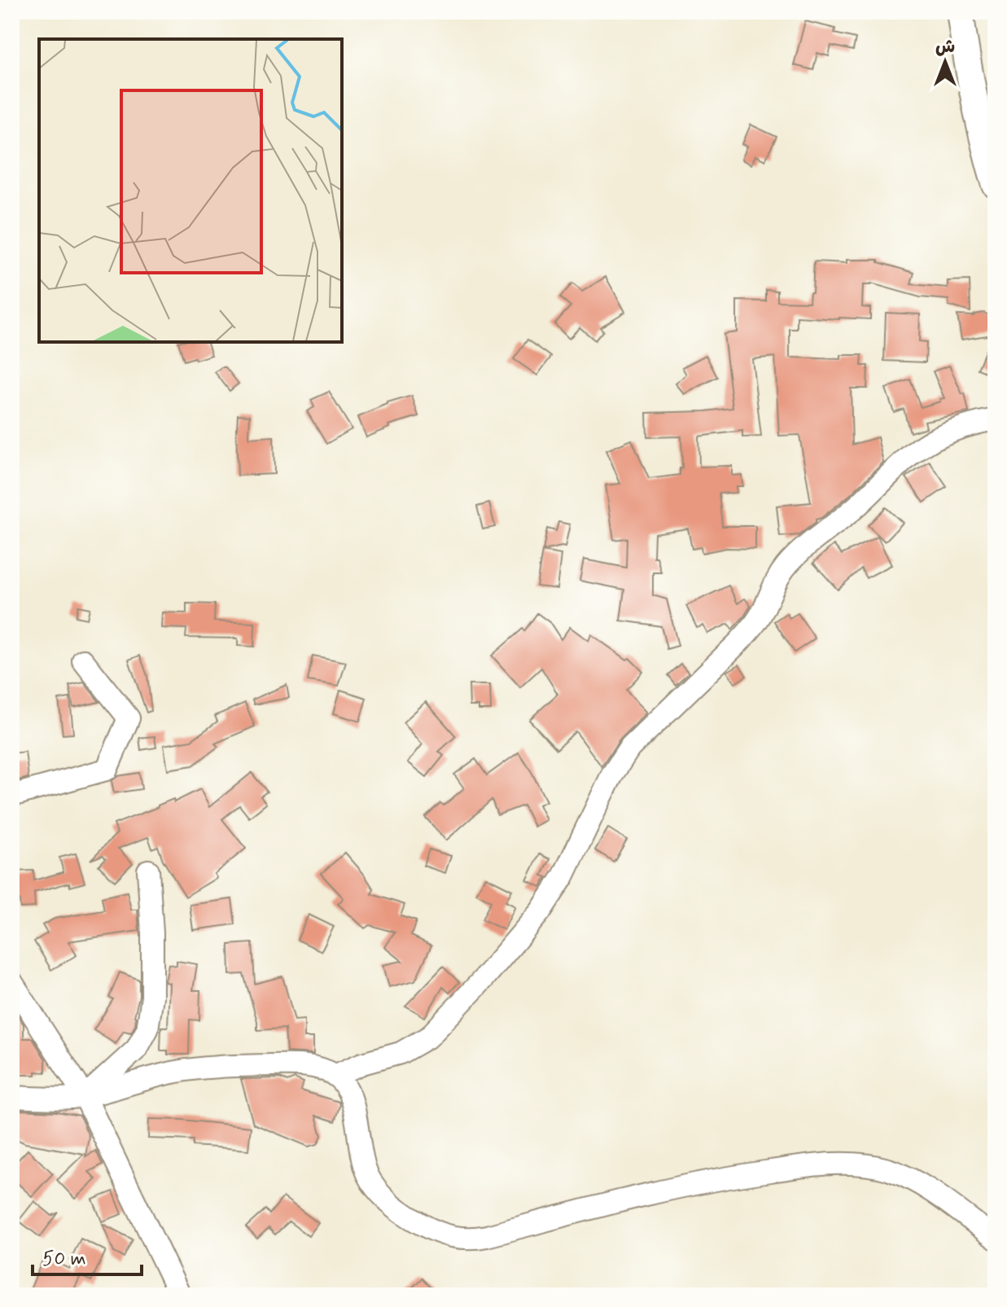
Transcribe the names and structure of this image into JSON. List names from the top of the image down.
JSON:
{
  "scale_bar": "50 m",
  "north": "top"
}
